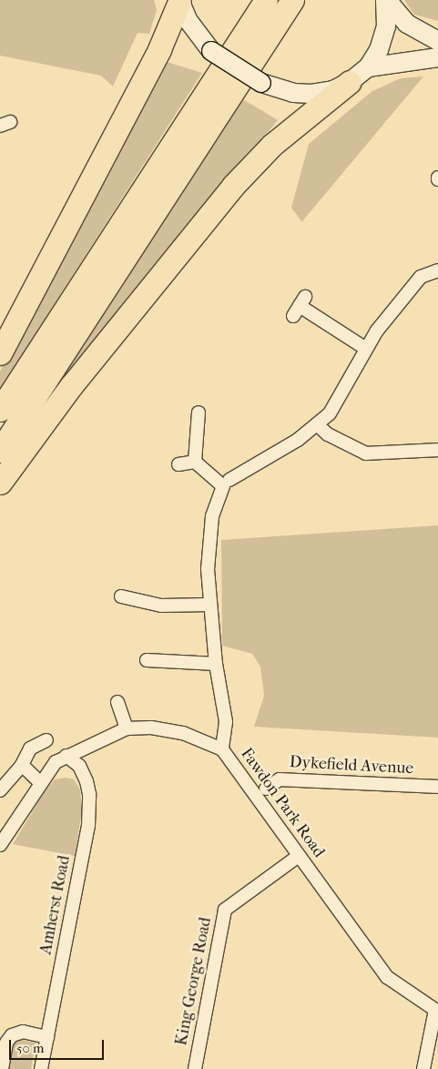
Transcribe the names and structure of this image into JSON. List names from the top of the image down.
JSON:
{
  "streets": {
    "street": [
      "Dykefield Avenue",
      "Fawdon Park Road",
      "Amherst Road",
      "King George Road"
    ]
  },
  "crossings": [
    ["Fawdon Park Road", "King George Road"]
  ],
  "scale_bar": "50 m"
}
